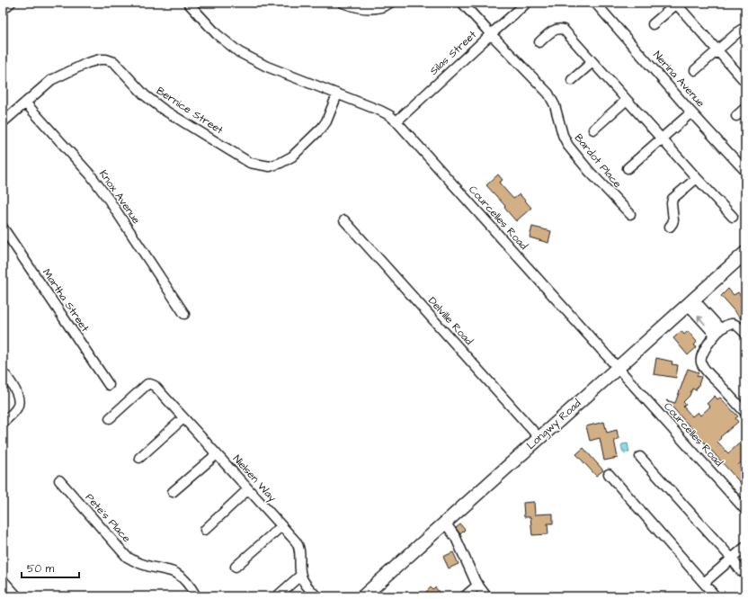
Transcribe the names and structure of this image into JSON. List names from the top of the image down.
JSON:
{
  "streets": {
    "street": [
      "Silas Street",
      "Nerina Avenue",
      "Bernice Street",
      "Bardot Place",
      "Knox Avenue",
      "Courcelles Road",
      "Martha Street",
      "Delville Road",
      "Longwy Road",
      "Nielsen Way",
      "Pete's Place"
    ]
  },
  "crossings": [
    ["Silas Street", "Bardot Place"],
    ["Silas Street", "Courcelles Road"],
    ["Bernice Street", "Knox Avenue"],
    ["Bernice Street", "Courcelles Road"],
    ["Courcelles Road", "Longwy Road"],
    ["Delville Road", "Longwy Road"]
  ],
  "scale_bar": "50 m"
}
